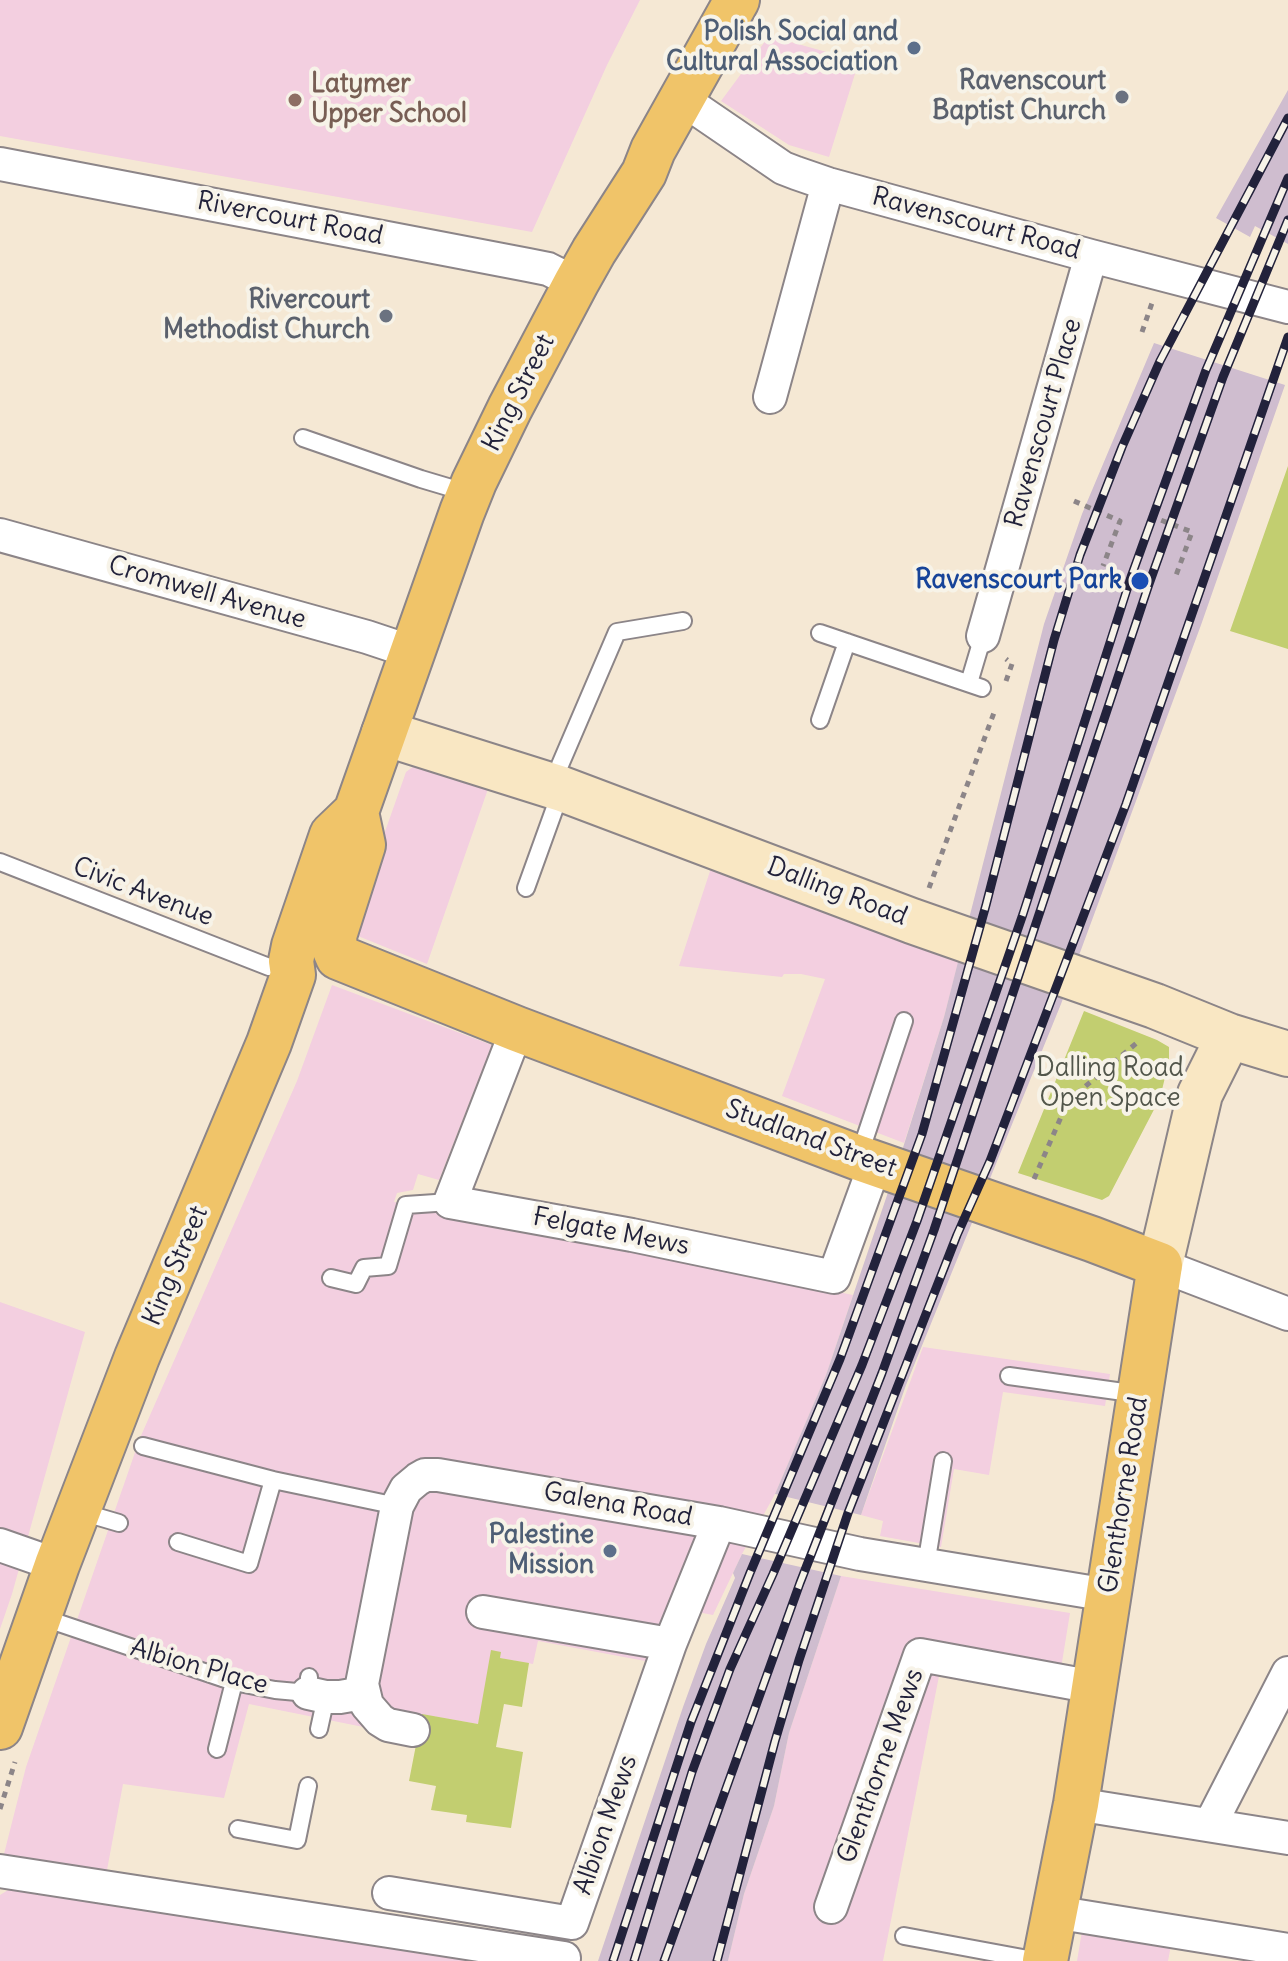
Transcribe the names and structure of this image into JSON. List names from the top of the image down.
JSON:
{
  "streets": {
    "main road": [
      "King Street",
      "Dalling Road",
      "Studland Street",
      "Glenthorne Road"
    ],
    "street": [
      "Rivercourt Road",
      "Ravenscourt Road",
      "Ravenscourt Place",
      "Cromwell Avenue",
      "Felgate Mews",
      "Galena Road",
      "Albion Place",
      "Glenthorne Mews",
      "Albion Mews"
    ],
    "lane": ["Civic Avenue"]
  },
  "crossings": [
    ["Rivercourt Road", "King Street"],
    ["Ravenscourt Road", "King Street"],
    ["Ravenscourt Road", "Ravenscourt Place"],
    ["King Street", "Cromwell Avenue"],
    ["King Street", "Civic Avenue"],
    ["King Street", "Dalling Road"],
    ["King Street", "Studland Street"],
    ["King Street", "Albion Place"],
    ["Dalling Road", "Glenthorne Road"],
    ["Studland Street", "Felgate Mews"],
    ["Studland Street", "Glenthorne Road"],
    ["Glenthorne Road", "Galena Road"],
    ["Glenthorne Road", "Glenthorne Mews"],
    ["Galena Road", "Albion Mews"]
  ],
  "parks": ["Dalling Road Open Space"],
  "places": [
    "Polish Social and Cultural Association",
    "Ravenscourt Baptist Church",
    "Latymer Upper School",
    "Rivercourt Methodist Church",
    "Ravenscourt Park",
    "Palestine Mission"
  ]
}
